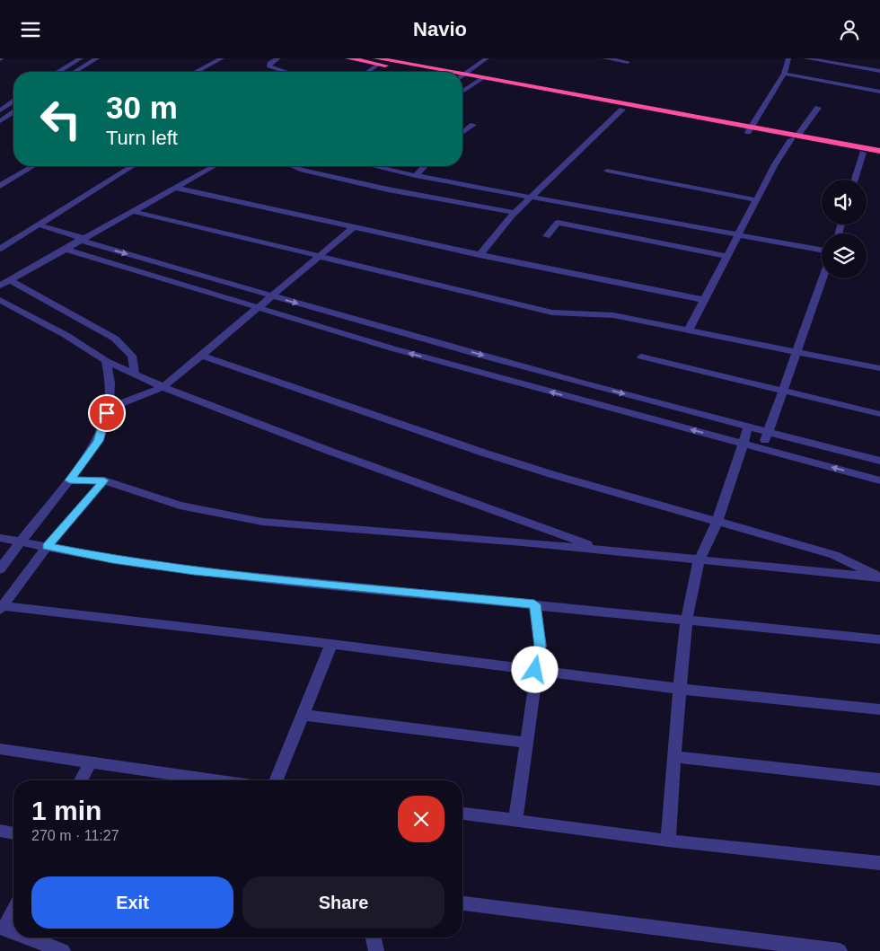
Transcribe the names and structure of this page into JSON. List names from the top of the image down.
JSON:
{
  "page": {
    "header": "Navio",
    "turn": ["30 m", "Turn left"],
    "heading": ["1 min", "270 m · 11:27"],
    "buttons": ["Exit", "Share"]
  }
}
